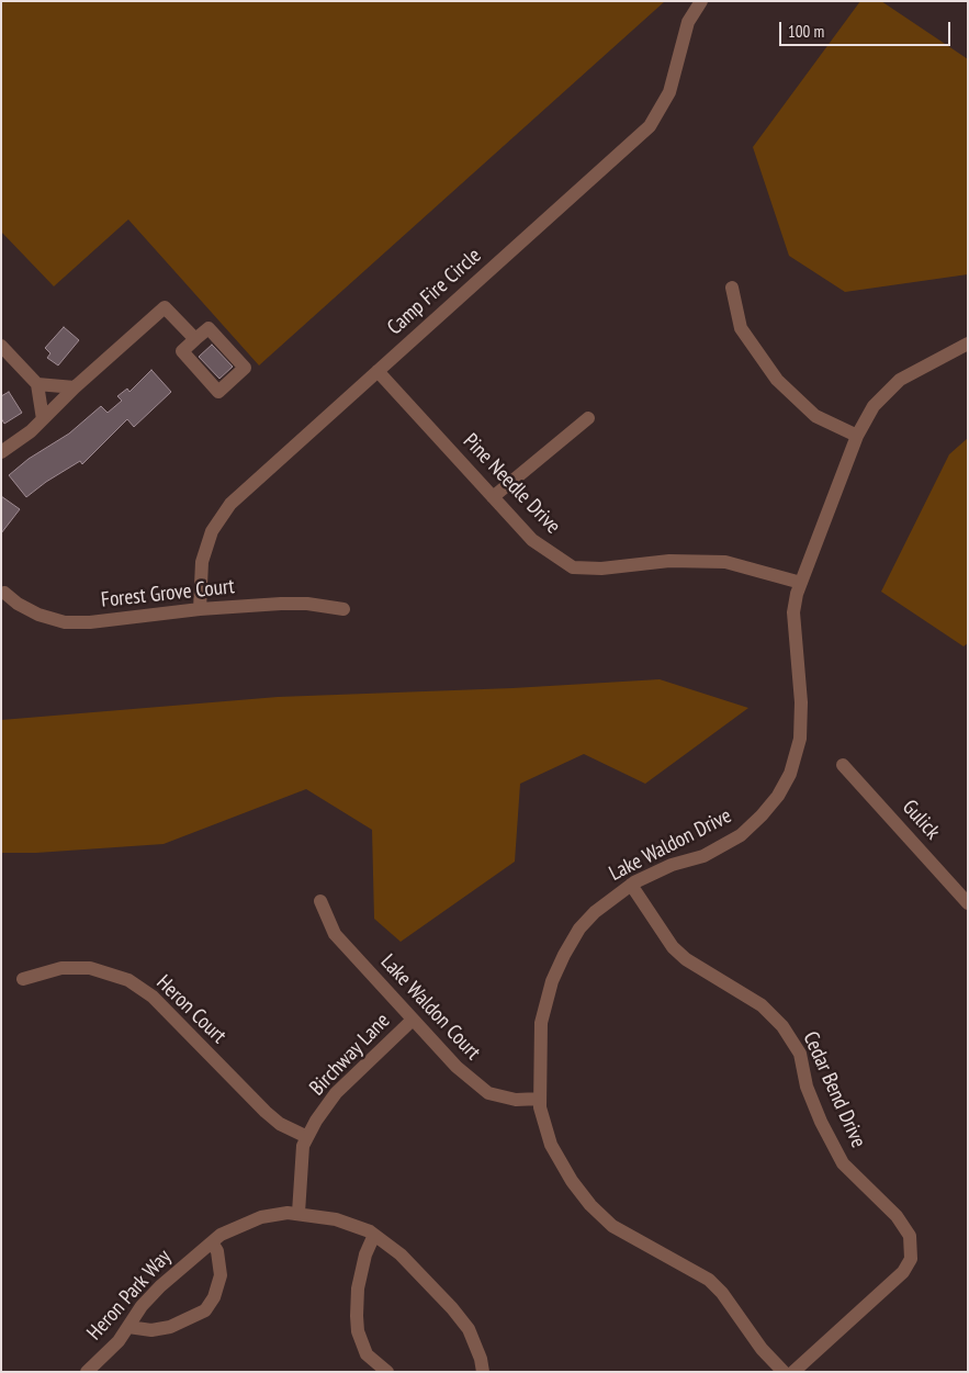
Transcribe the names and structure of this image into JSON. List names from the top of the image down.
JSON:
{
  "streets": {
    "street": [
      "Camp Fire Circle",
      "Pine Needle Drive",
      "Forest Grove Court",
      "Gulick",
      "Lake Waldon Drive",
      "Lake Waldon Court",
      "Heron Court",
      "Birchway Lane",
      "Cedar Bend Drive",
      "Heron Park Way"
    ]
  },
  "crossings": [
    ["Camp Fire Circle", "Pine Needle Drive"],
    ["Camp Fire Circle", "Forest Grove Court"],
    ["Pine Needle Drive", "Lake Waldon Drive"],
    ["Lake Waldon Drive", "Lake Waldon Court"],
    ["Lake Waldon Drive", "Cedar Bend Drive"],
    ["Lake Waldon Court", "Birchway Lane"],
    ["Heron Court", "Birchway Lane"],
    ["Birchway Lane", "Heron Park Way"]
  ],
  "scale_bar": "100 m"
}
